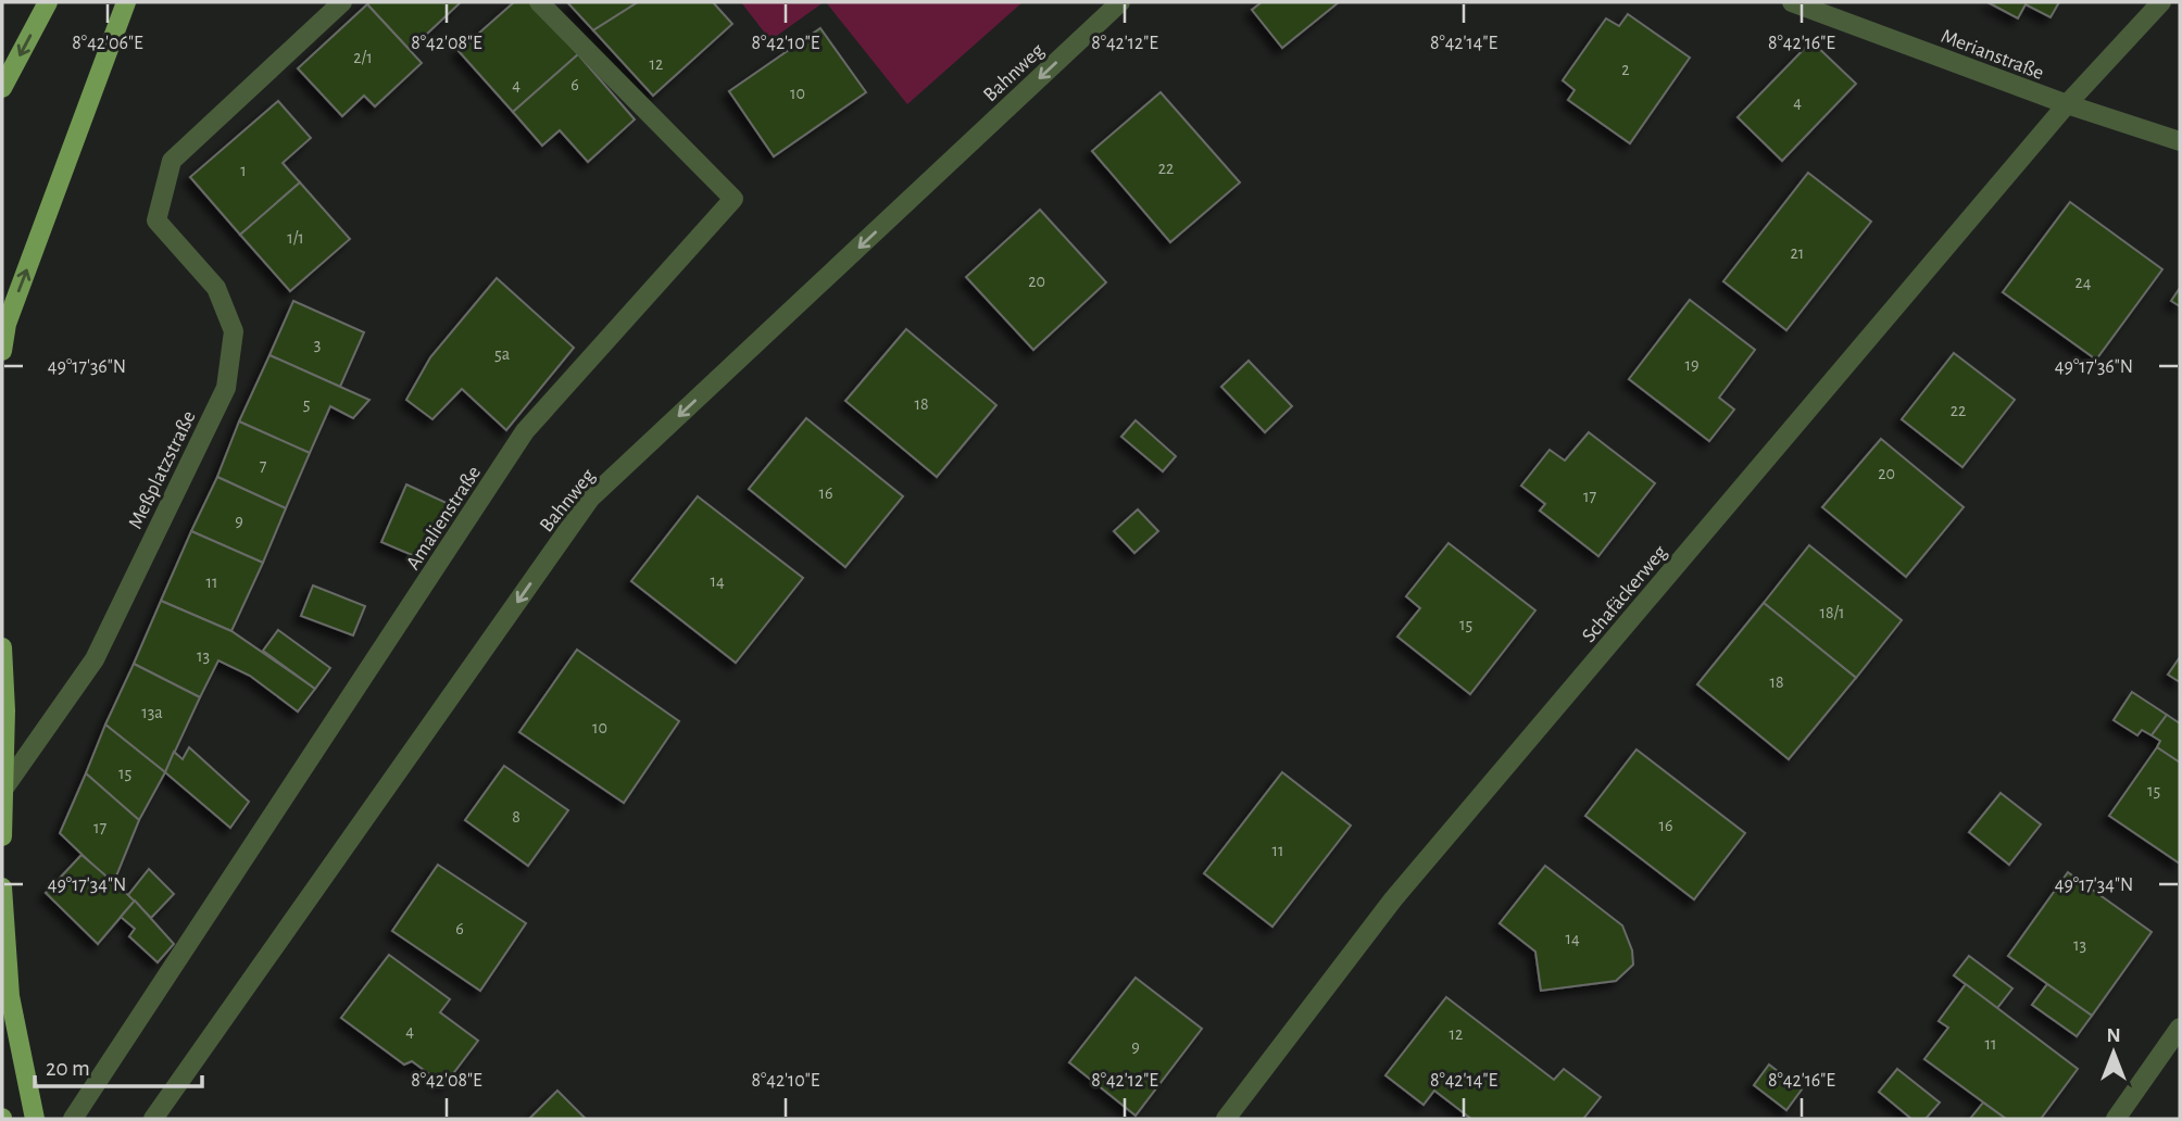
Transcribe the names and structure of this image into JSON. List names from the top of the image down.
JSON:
{
  "streets": {
    "street": [
      "Merianstraße",
      "Bahnweg",
      "Meßplatzstraße",
      "Amalienstraße",
      "Schafäckerweg"
    ]
  },
  "crossings": [
    ["Merianstraße", "Schafäckerweg"]
  ],
  "one_way": ["Bahnweg"],
  "house_numbers": [
    "2/1",
    "12",
    "2",
    "4",
    "6",
    "10",
    "4",
    "22",
    "1",
    "1/1",
    "21",
    "20",
    "24",
    "3",
    "5a",
    "19",
    "5",
    "18",
    "22",
    "7",
    "20",
    "16",
    "17",
    "9",
    "14",
    "11",
    "18/1",
    "15",
    "13",
    "18",
    "13a",
    "10",
    "15",
    "15",
    "8",
    "16",
    "17",
    "11",
    "6",
    "14",
    "13",
    "4",
    "12",
    "11",
    "9"
  ],
  "scale_bar": "20 m",
  "north": "top",
  "coordinates": [
    "8°42'06\"E",
    "8°42'08\"E",
    "8°42'10\"E",
    "8°42'12\"E",
    "8°42'14\"E",
    "8°42'16\"E",
    "49°17'36\"N",
    "49°17'34\"N"
  ]
}
